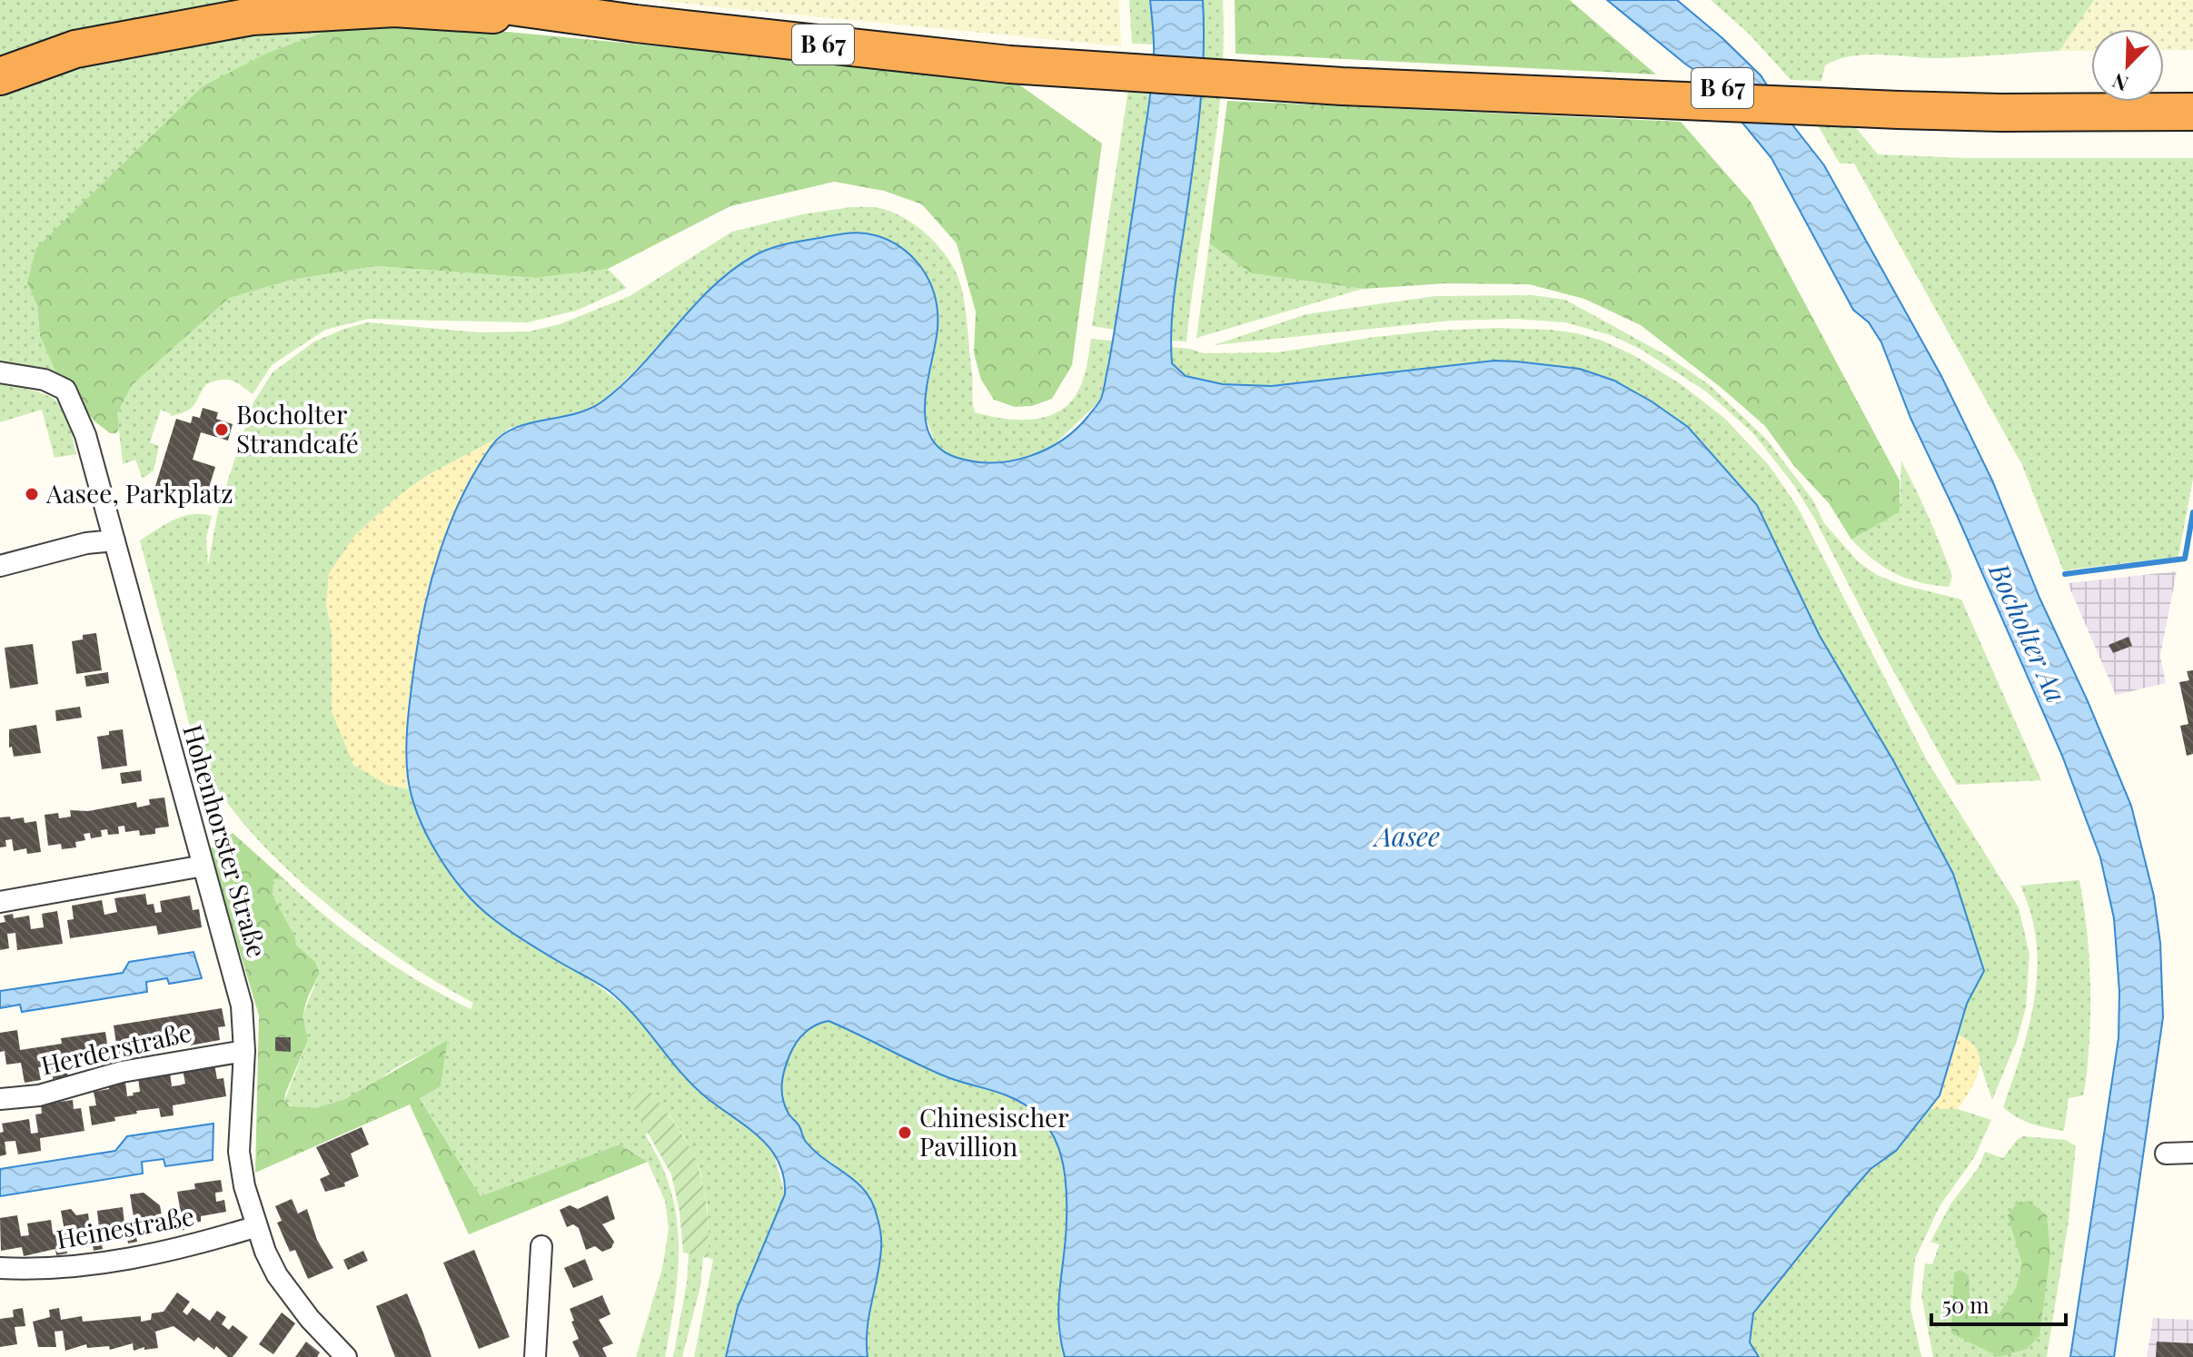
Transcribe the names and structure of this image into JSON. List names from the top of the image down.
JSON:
{
  "streets": {
    "highway": ["B 67"],
    "street": ["Hohenhorster Straße", "Herderstraße", "Heinestraße"]
  },
  "crossings": [
    ["Hohenhorster Straße", "Herderstraße"],
    ["Hohenhorster Straße", "Heinestraße"]
  ],
  "water": ["Bocholter Aa", "Aasee"],
  "places": ["Bocholter Strandcafé", "Aasee, Parkplatz", "Chinesischer Pavillion"],
  "scale_bar": "50 m",
  "north": "bottom left"
}
